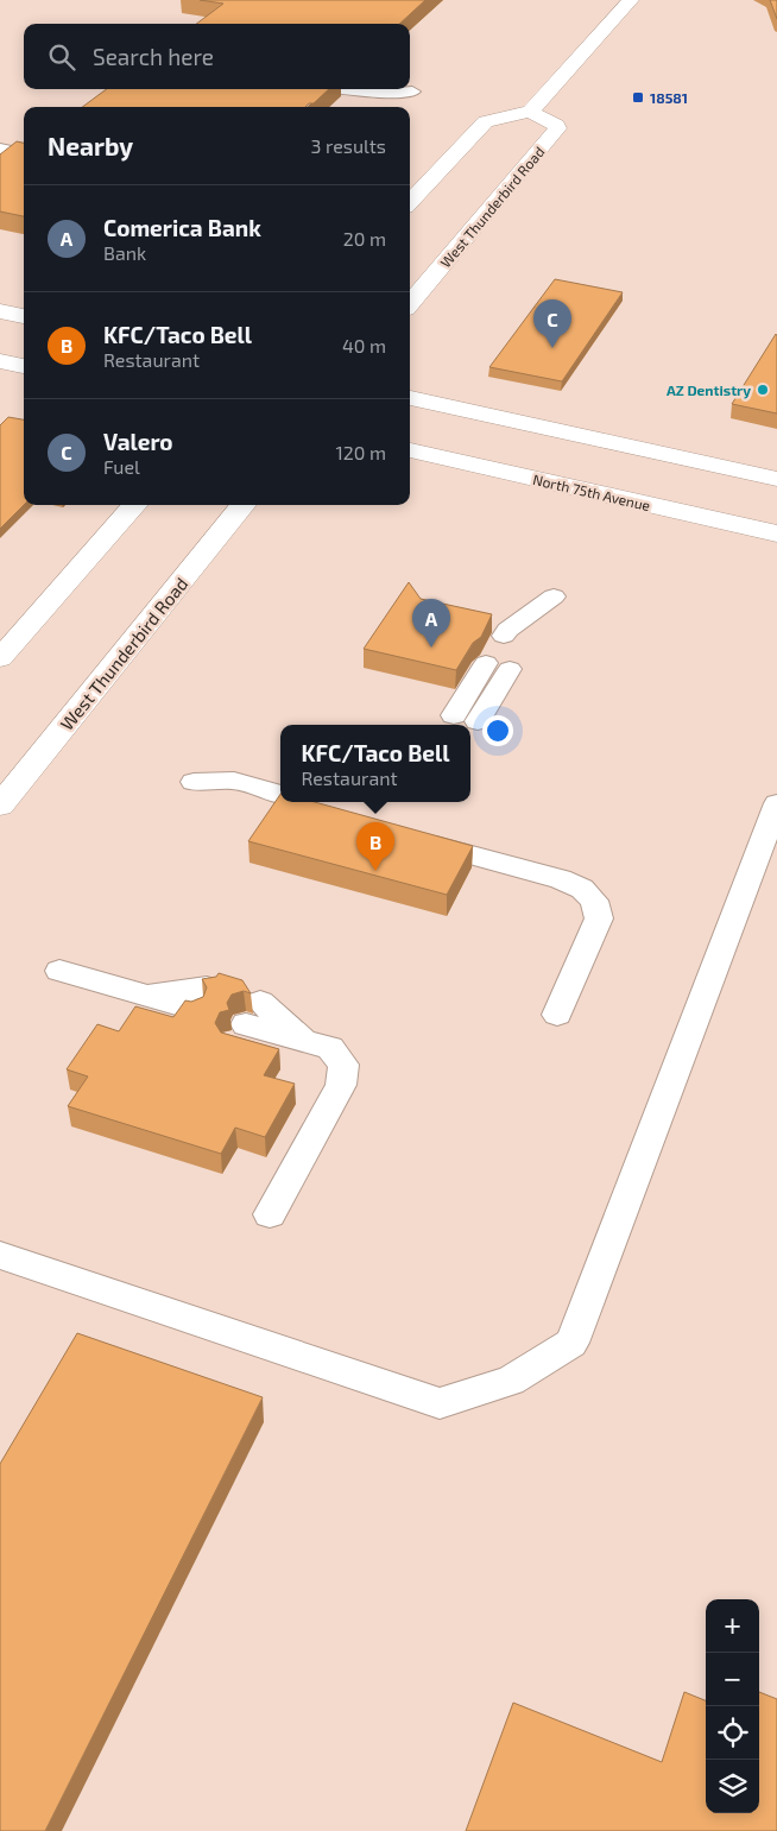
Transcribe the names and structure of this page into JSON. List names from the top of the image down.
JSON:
{
  "streets": {
    "main road": ["West Thunderbird Road", "North 75th Avenue"]
  },
  "places": {
    "transit": ["18581"],
    "other": ["AZ Dentistry"]
  },
  "page": {
    "search": "Search here",
    "heading": ["Nearby", "3 results"],
    "list": [
      {
        "mark": "A",
        "name": "Comerica Bank",
        "note": "Bank",
        "value": "20 m"
      },
      {
        "mark": "B",
        "name": "KFC/Taco Bell",
        "note": "Restaurant",
        "value": "40 m"
      },
      {
        "mark": "C",
        "name": "Valero",
        "note": "Fuel",
        "value": "120 m"
      }
    ],
    "pins": ["C", "A", "B"],
    "popup": ["KFC/Taco Bell", "Restaurant"],
    "map_buttons": ["+", "−"]
  }
}
